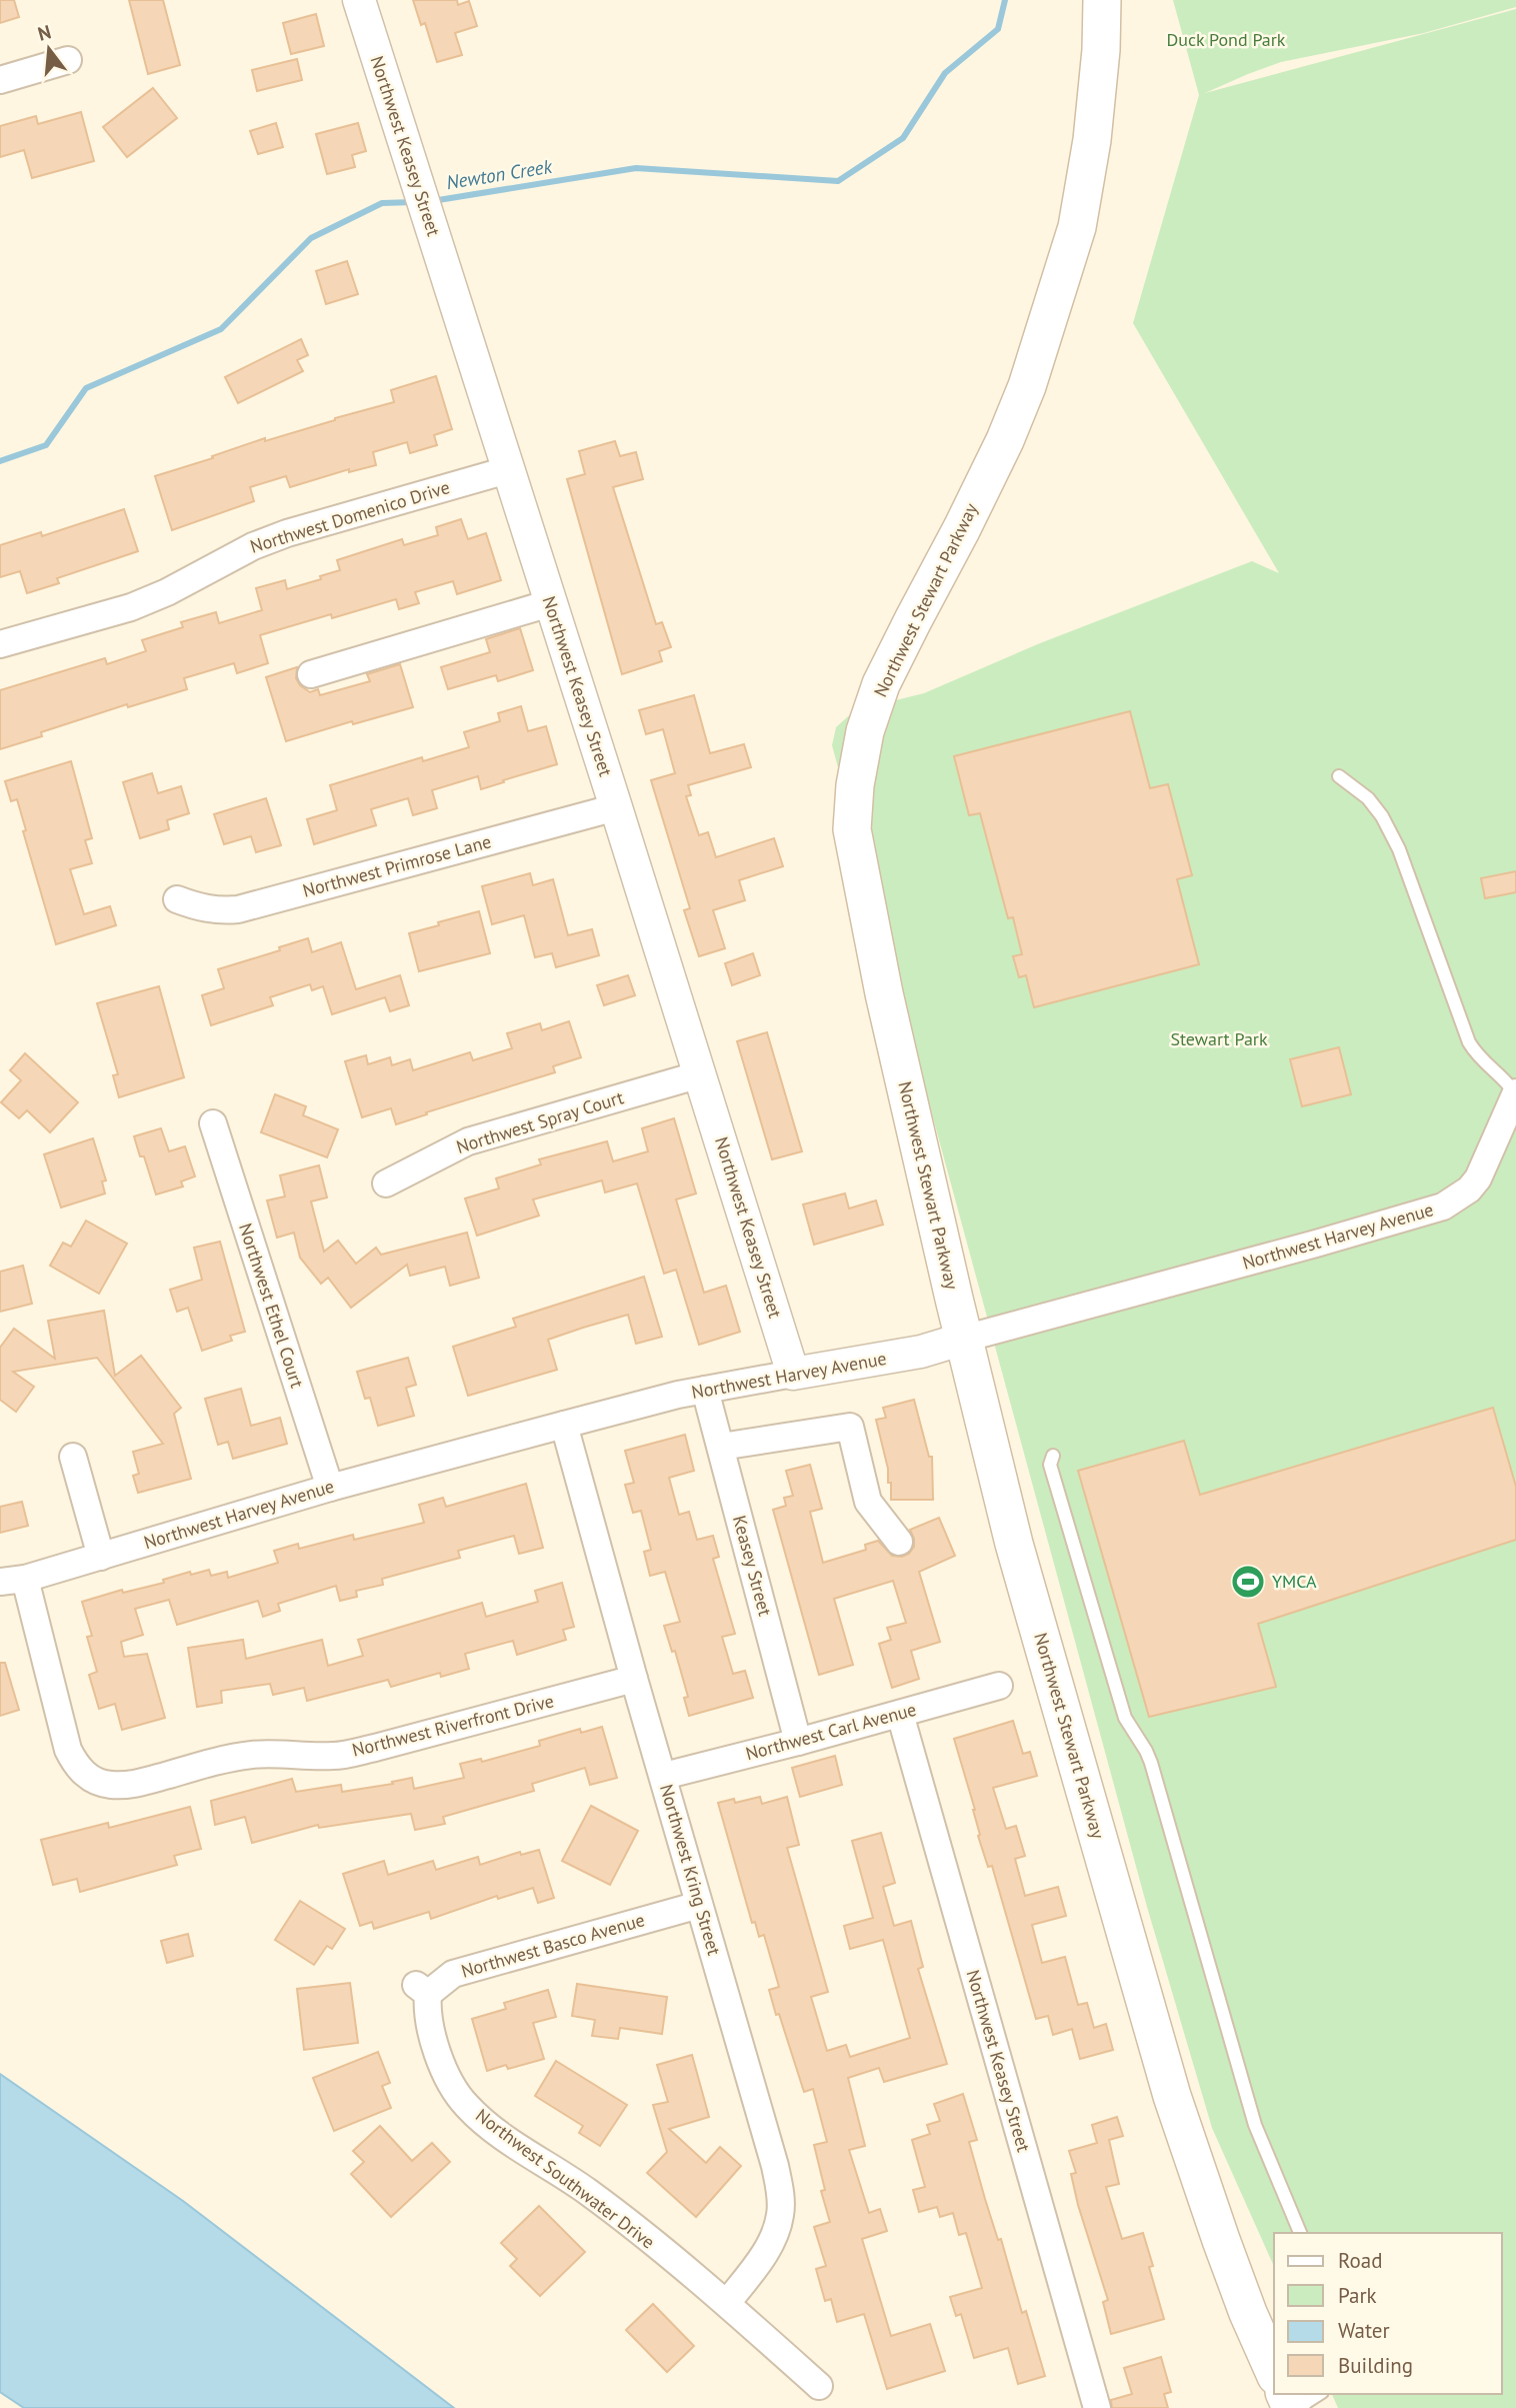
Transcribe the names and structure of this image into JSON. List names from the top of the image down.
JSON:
{
  "streets": {
    "main road": ["Northwest Stewart Parkway"],
    "street": [
      "Northwest Keasey Street",
      "Northwest Domenico Drive",
      "Northwest Primrose Lane",
      "Northwest Spray Court",
      "Northwest Harvey Avenue",
      "Northwest Ethel Court",
      "Keasey Street",
      "Northwest Riverfront Drive",
      "Northwest Carl Avenue",
      "Northwest Kring Street",
      "Northwest Basco Avenue",
      "Northwest Southwater Drive"
    ]
  },
  "crossings": [
    ["Northwest Keasey Street", "Northwest Domenico Drive"],
    ["Northwest Keasey Street", "Northwest Primrose Lane"],
    ["Northwest Keasey Street", "Northwest Spray Court"],
    ["Northwest Keasey Street", "Northwest Harvey Avenue"],
    ["Northwest Keasey Street", "Northwest Carl Avenue"],
    ["Northwest Stewart Parkway", "Northwest Harvey Avenue"],
    ["Northwest Harvey Avenue", "Northwest Ethel Court"],
    ["Northwest Harvey Avenue", "Keasey Street"],
    ["Northwest Harvey Avenue", "Northwest Riverfront Drive"],
    ["Northwest Harvey Avenue", "Northwest Kring Street"],
    ["Keasey Street", "Northwest Carl Avenue"],
    ["Northwest Riverfront Drive", "Northwest Kring Street"],
    ["Northwest Carl Avenue", "Northwest Kring Street"],
    ["Northwest Kring Street", "Northwest Basco Avenue"],
    ["Northwest Kring Street", "Northwest Southwater Drive"],
    ["Northwest Basco Avenue", "Northwest Southwater Drive"]
  ],
  "water": ["Newton Creek"],
  "parks": ["Duck Pond Park", "Stewart Park"],
  "places": {
    "sports": ["YMCA"]
  },
  "legend": [
    "Road",
    "Park",
    "Water",
    "Building"
  ],
  "north": "top"
}
